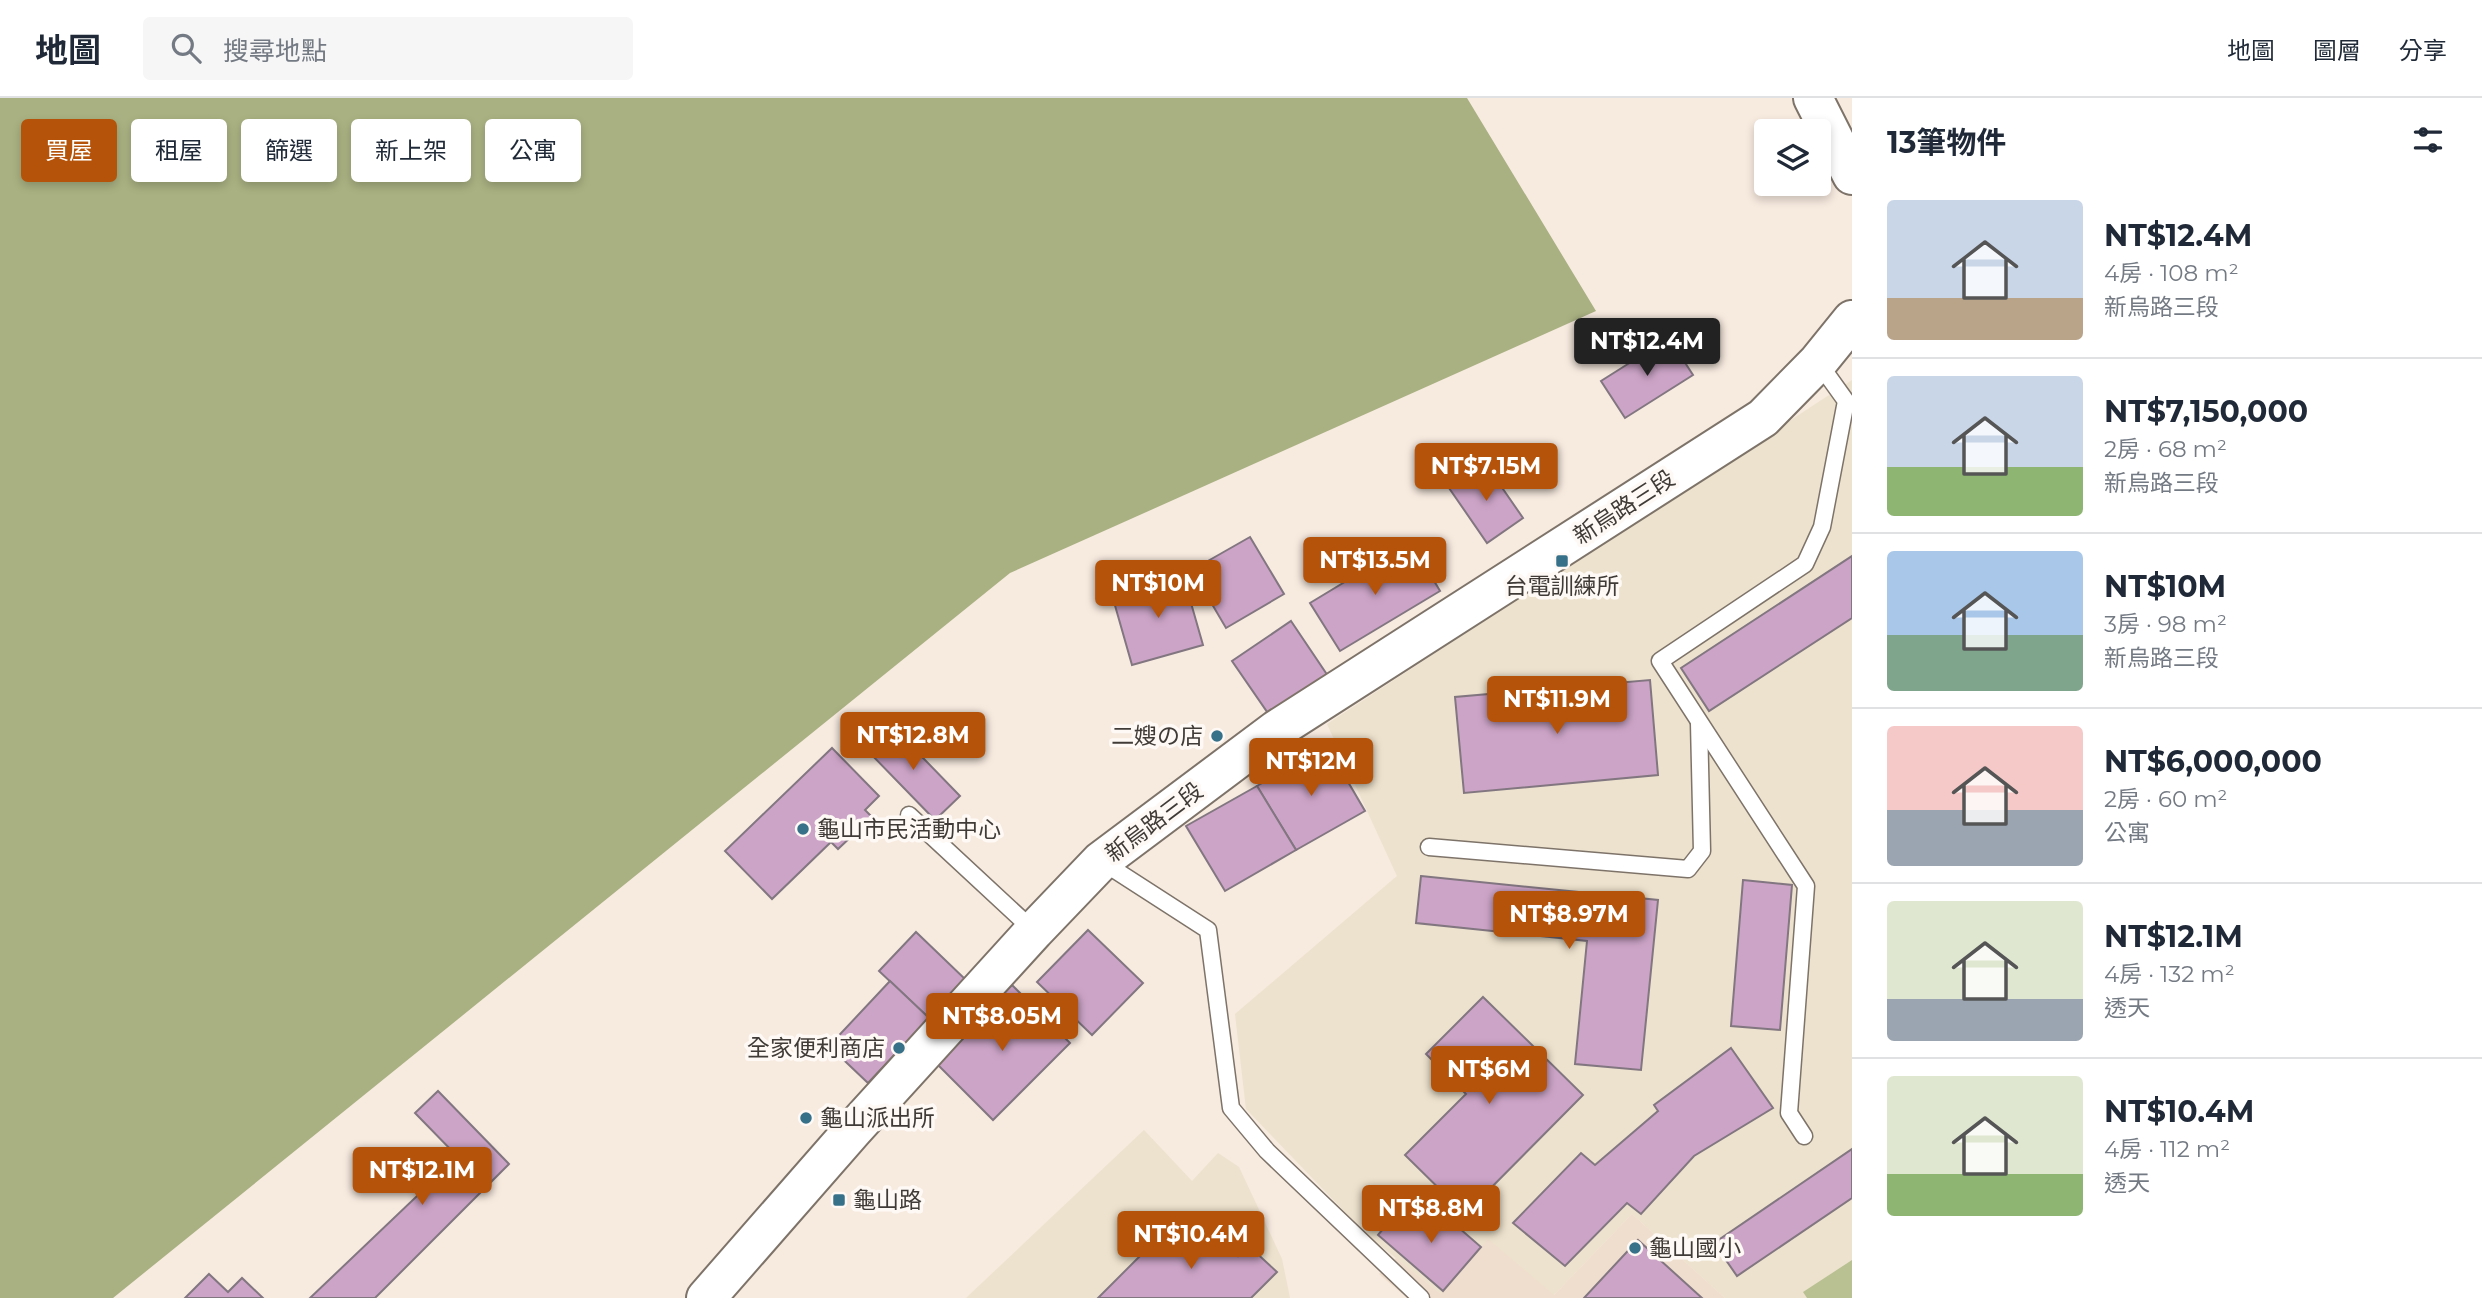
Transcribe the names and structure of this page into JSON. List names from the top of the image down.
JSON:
{
  "streets": {
    "main road": ["新烏路三段"]
  },
  "places": {
    "transit": ["台電訓練所", "龜山路"],
    "other": [
      "二嫂の店",
      "龜山市民活動中心",
      "全家便利商店",
      "龜山派出所",
      "龜山國小"
    ]
  },
  "page": {
    "header": "地圖",
    "search": "搜尋地點",
    "nav": ["地圖", "圖層", "分享"],
    "heading": "13筆物件",
    "chip": [
      "買屋",
      "租屋",
      "篩選",
      "新上架",
      "公寓"
    ],
    "list": [
      {
        "name": "NT$12.4M",
        "note": "4房 · 108 m² · 新烏路三段"
      },
      {
        "name": "NT$7,150,000",
        "note": "2房 · 68 m² · 新烏路三段"
      },
      {
        "name": "NT$10M",
        "note": "3房 · 98 m² · 新烏路三段"
      },
      {
        "name": "NT$6,000,000",
        "note": "2房 · 60 m² · 公寓"
      },
      {
        "name": "NT$12.1M",
        "note": "4房 · 132 m² · 透天"
      },
      {
        "name": "NT$10.4M",
        "note": "4房 · 112 m² · 透天"
      }
    ],
    "price": [
      "NT$12.4M",
      "NT$7.15M",
      "NT$13.5M",
      "NT$10M",
      "NT$11.9M",
      "NT$12.8M",
      "NT$12M",
      "NT$8.97M",
      "NT$8.05M",
      "NT$6M",
      "NT$12.1M",
      "NT$8.8M",
      "NT$10.4M"
    ]
  }
}
